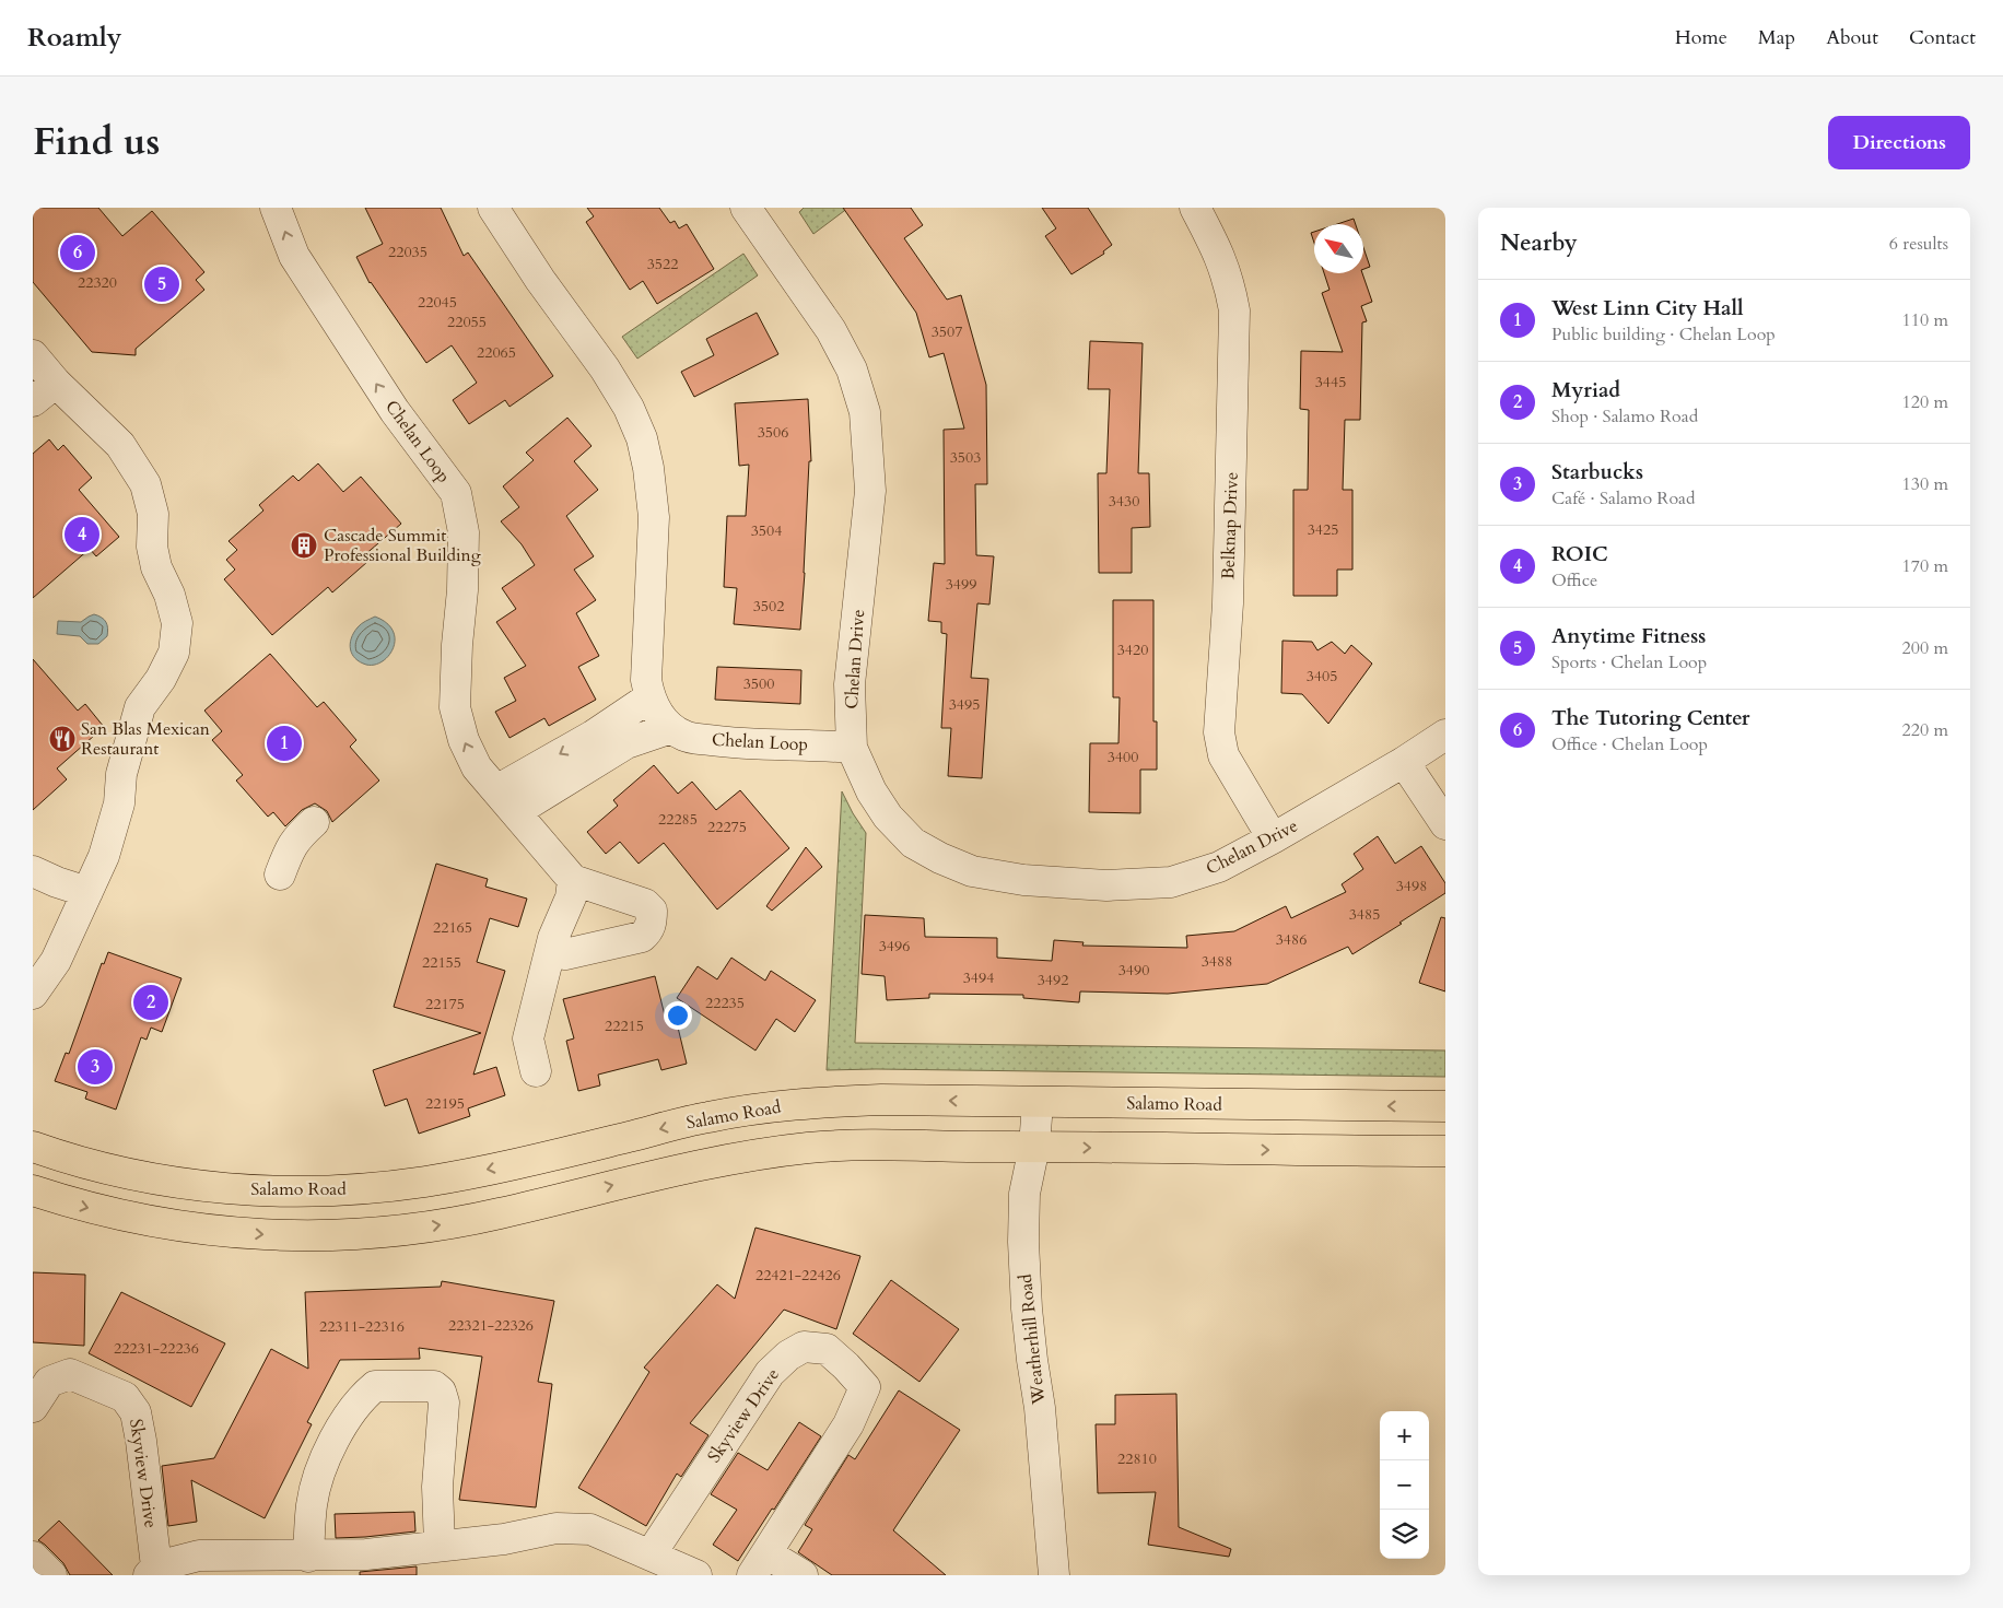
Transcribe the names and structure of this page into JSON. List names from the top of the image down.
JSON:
{
  "streets": {
    "main road": ["Salamo Road"],
    "street": [
      "Chelan Loop",
      "Belknap Drive",
      "Chelan Drive",
      "Weatherhill Road",
      "Skyview Drive"
    ]
  },
  "crossings": [
    ["Chelan Loop", "Chelan Drive"],
    ["Belknap Drive", "Chelan Drive"],
    ["Salamo Road", "Weatherhill Road"]
  ],
  "places": {
    "building": ["Cascade Summit Professional Building"],
    "restaurant": ["San Blas Mexican Restaurant"]
  },
  "house_numbers": [
    "22035",
    "3522",
    "22320",
    "22045",
    "22055",
    "3507",
    "22065",
    "3445",
    "3506",
    "3503",
    "3430",
    "3425",
    "3504",
    "3499",
    "3502",
    "3420",
    "3405",
    "3500",
    "3495",
    "3400",
    "22285",
    "22275",
    "3498",
    "3485",
    "22165",
    "3486",
    "3496",
    "3488",
    "22155",
    "3490",
    "3494",
    "3492",
    "22235",
    "22175",
    "22215",
    "22195",
    "22421-22426",
    "22321-22326",
    "22311-22316",
    "22231-22236",
    "22810"
  ],
  "north": "top left",
  "page": {
    "header": "Roamly",
    "nav": [
      "Home",
      "Map",
      "About",
      "Contact"
    ],
    "title": "Find us",
    "buttons": "Directions",
    "heading": ["Nearby", "6 results"],
    "pins": [
      "6",
      "5",
      "4",
      "1",
      "2",
      "3"
    ],
    "list": [
      {
        "mark": "1",
        "name": "West Linn City Hall",
        "note": "Public building · Chelan Loop",
        "value": "110 m"
      },
      {
        "mark": "2",
        "name": "Myriad",
        "note": "Shop · Salamo Road",
        "value": "120 m"
      },
      {
        "mark": "3",
        "name": "Starbucks",
        "note": "Café · Salamo Road",
        "value": "130 m"
      },
      {
        "mark": "4",
        "name": "ROIC",
        "note": "Office",
        "value": "170 m"
      },
      {
        "mark": "5",
        "name": "Anytime Fitness",
        "note": "Sports · Chelan Loop",
        "value": "200 m"
      },
      {
        "mark": "6",
        "name": "The Tutoring Center",
        "note": "Office · Chelan Loop",
        "value": "220 m"
      }
    ],
    "map_buttons": ["+", "−"]
  }
}
